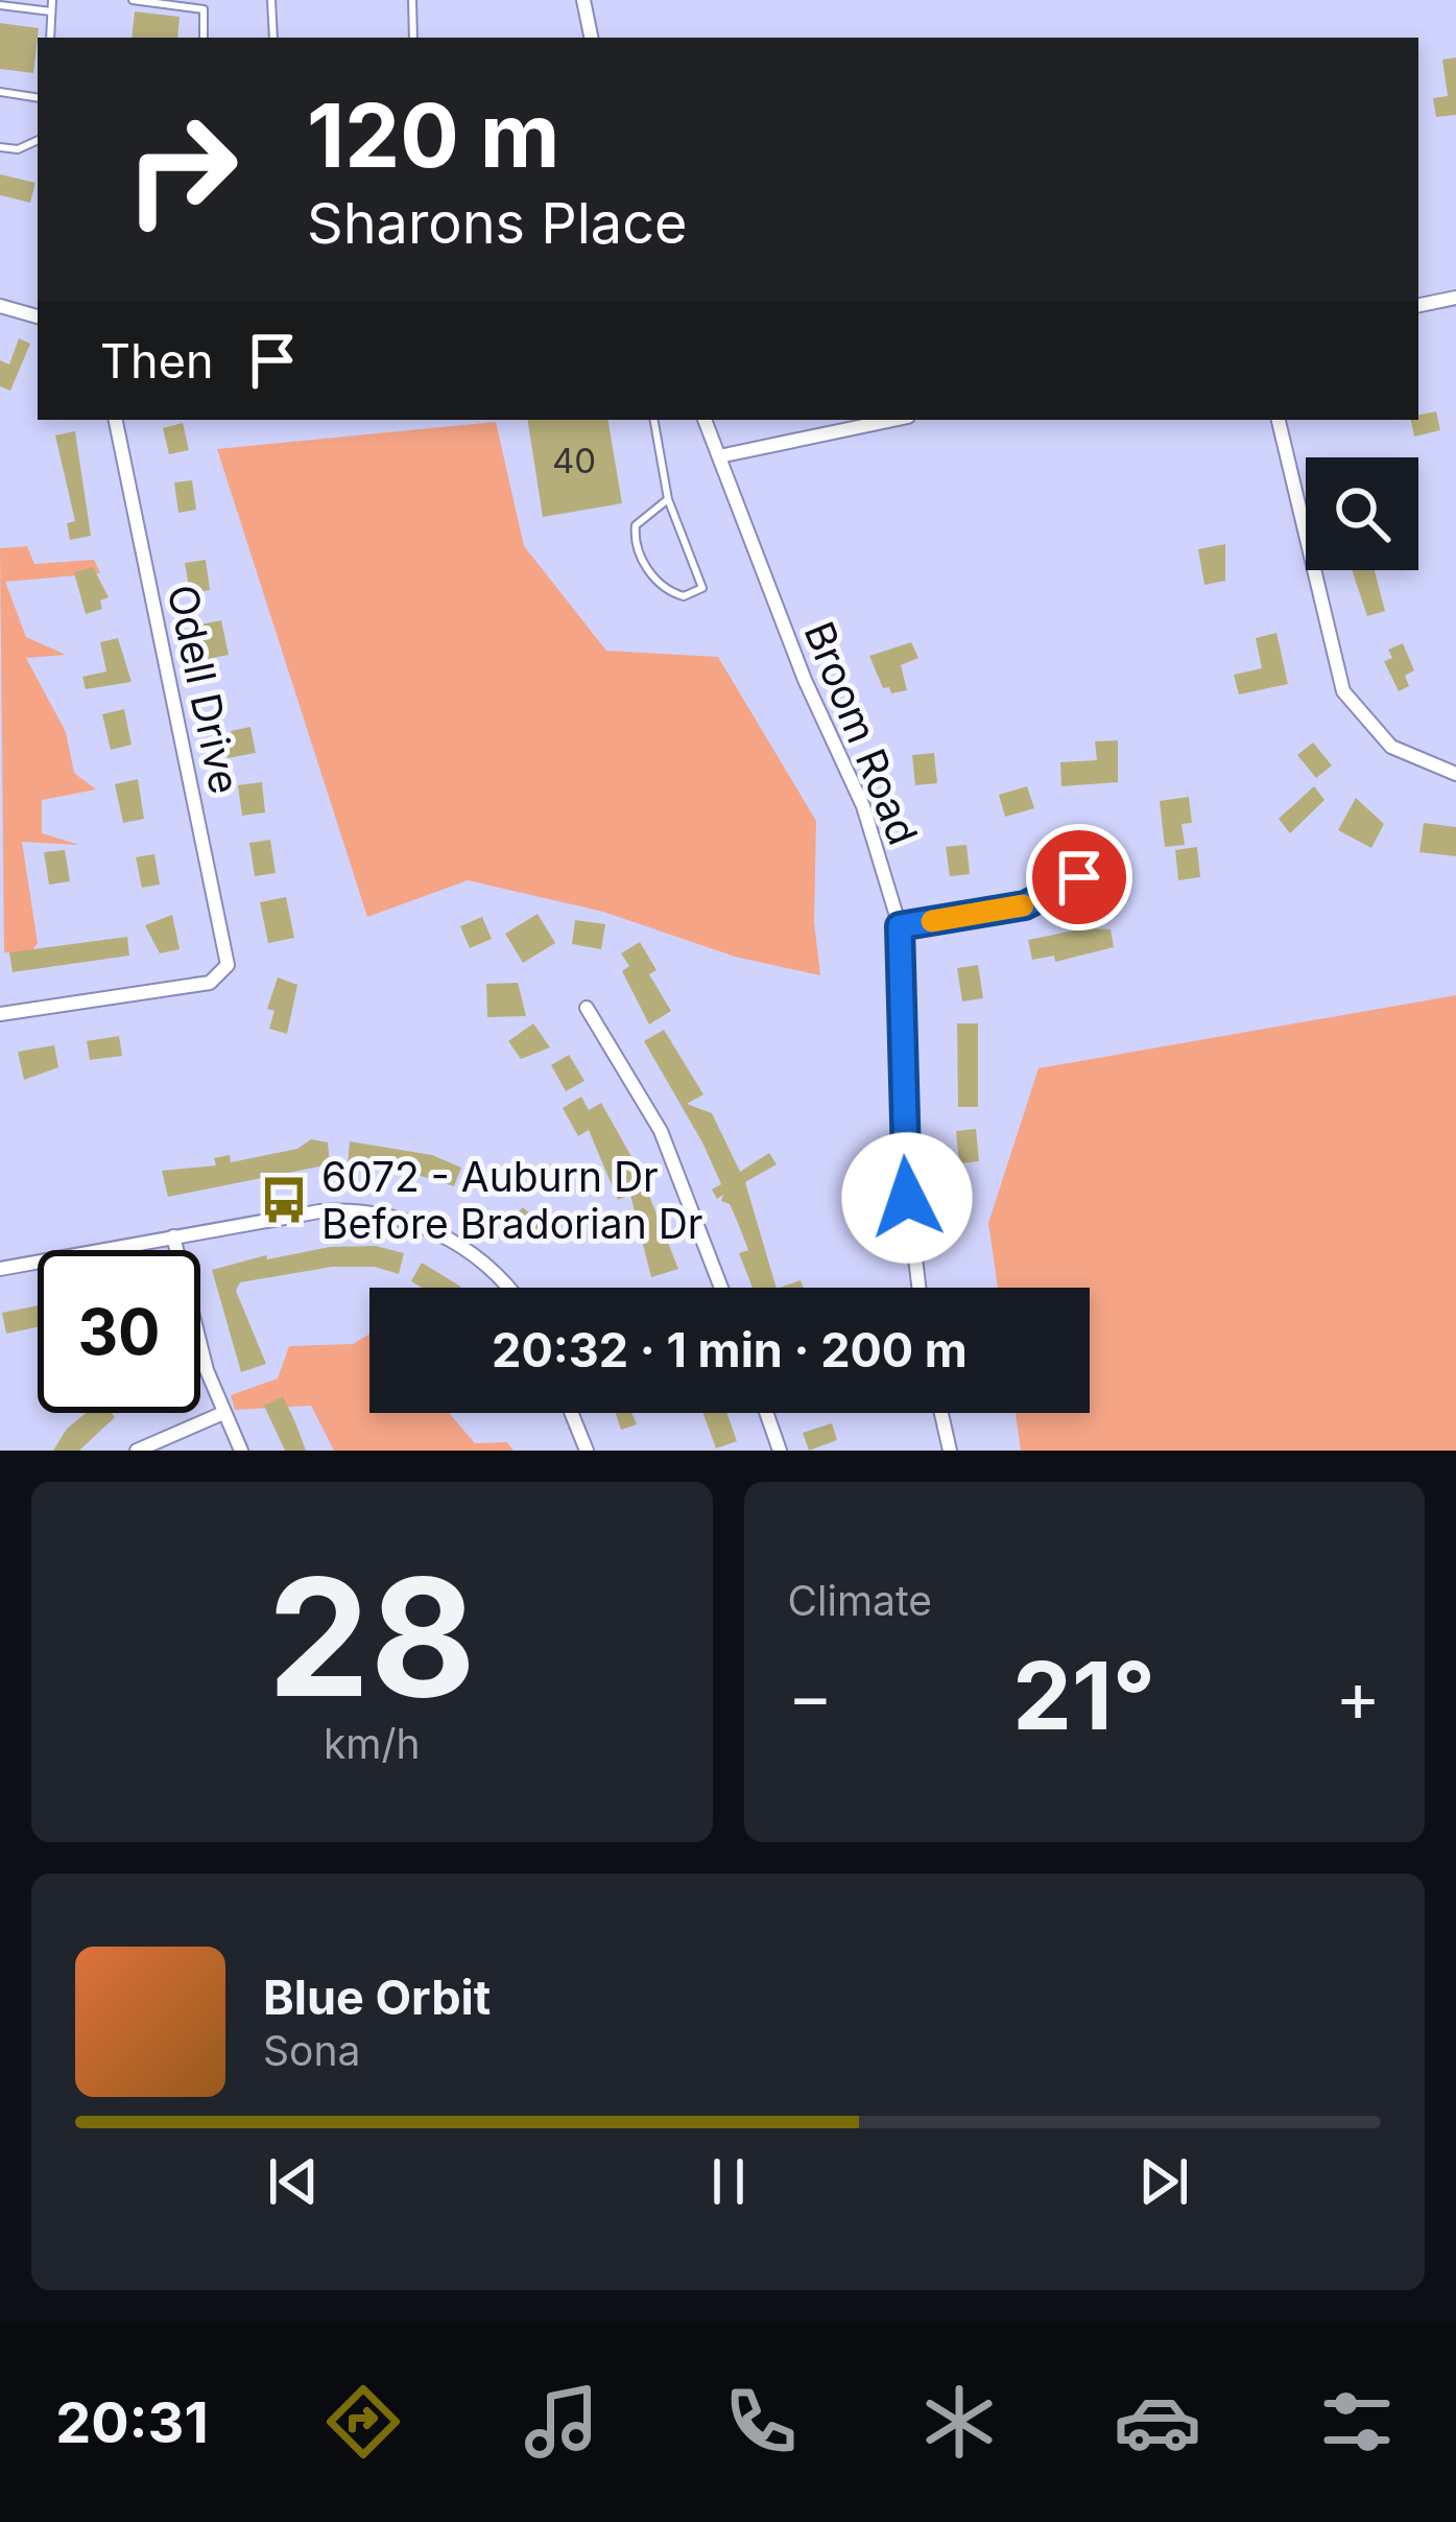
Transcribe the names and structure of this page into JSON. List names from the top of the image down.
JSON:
{
  "streets": {
    "street": ["Odell Drive", "Broom Road"]
  },
  "places": {
    "bus stop": ["6072 - Auburn Dr Before Bradorian Dr"]
  },
  "house_numbers": ["40"],
  "page": {
    "turn": ["120 m", "Sharons Place"],
    "then": "Then",
    "limit": "30",
    "trip": "20:32 · 1 min · 200 m",
    "tile": [
      ["28", "km/h"],
      "Climate"
    ],
    "heat": ["−", "21°", "+"],
    "song": ["Blue Orbit", "Sona"],
    "tabs": "20:31"
  }
}
